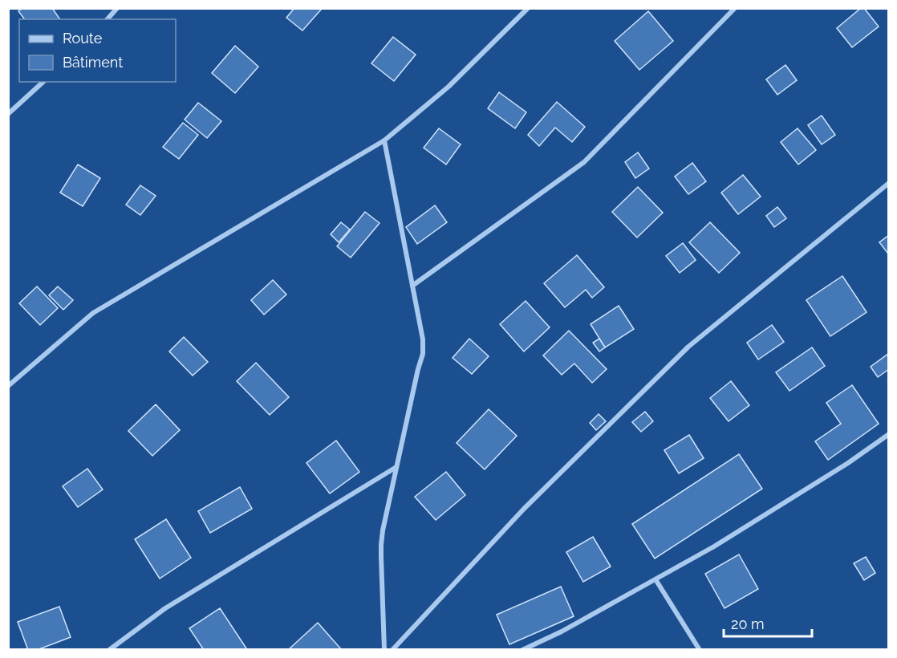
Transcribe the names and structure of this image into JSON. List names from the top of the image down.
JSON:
{
  "legend": ["Route", "Bâtiment"],
  "scale_bar": "20 m"
}
